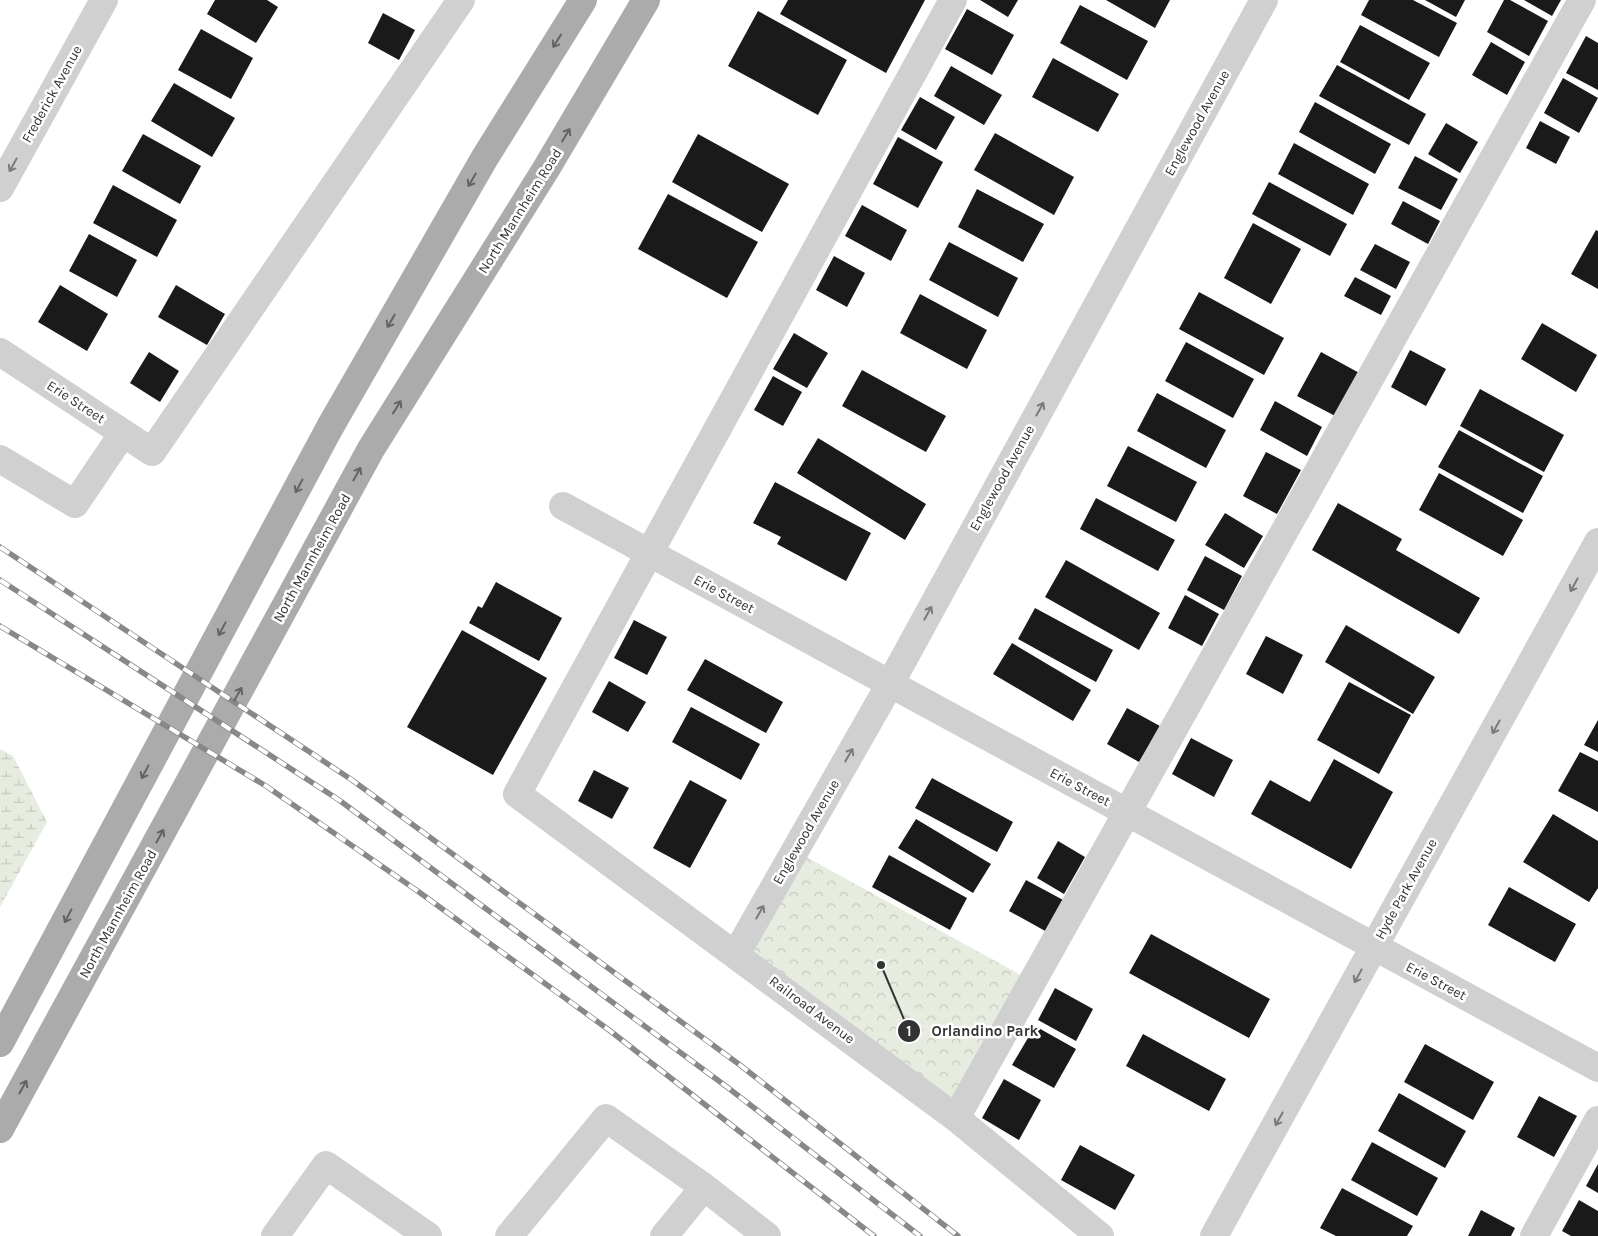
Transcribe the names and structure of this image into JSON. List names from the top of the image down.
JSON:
{
  "streets": {
    "main road": ["North Mannheim Road"],
    "street": [
      "Frederick Avenue",
      "Englewood Avenue",
      "Erie Street",
      "Hyde Park Avenue",
      "Railroad Avenue"
    ]
  },
  "crossings": [
    ["Englewood Avenue", "Erie Street"],
    ["Englewood Avenue", "Railroad Avenue"],
    ["Erie Street", "Hyde Park Avenue"],
    ["Erie Street", "Railroad Avenue"]
  ],
  "one_way": ["Frederick Avenue", "Englewood Avenue", "Hyde Park Avenue"],
  "places": ["Orlandino Park"]
}
